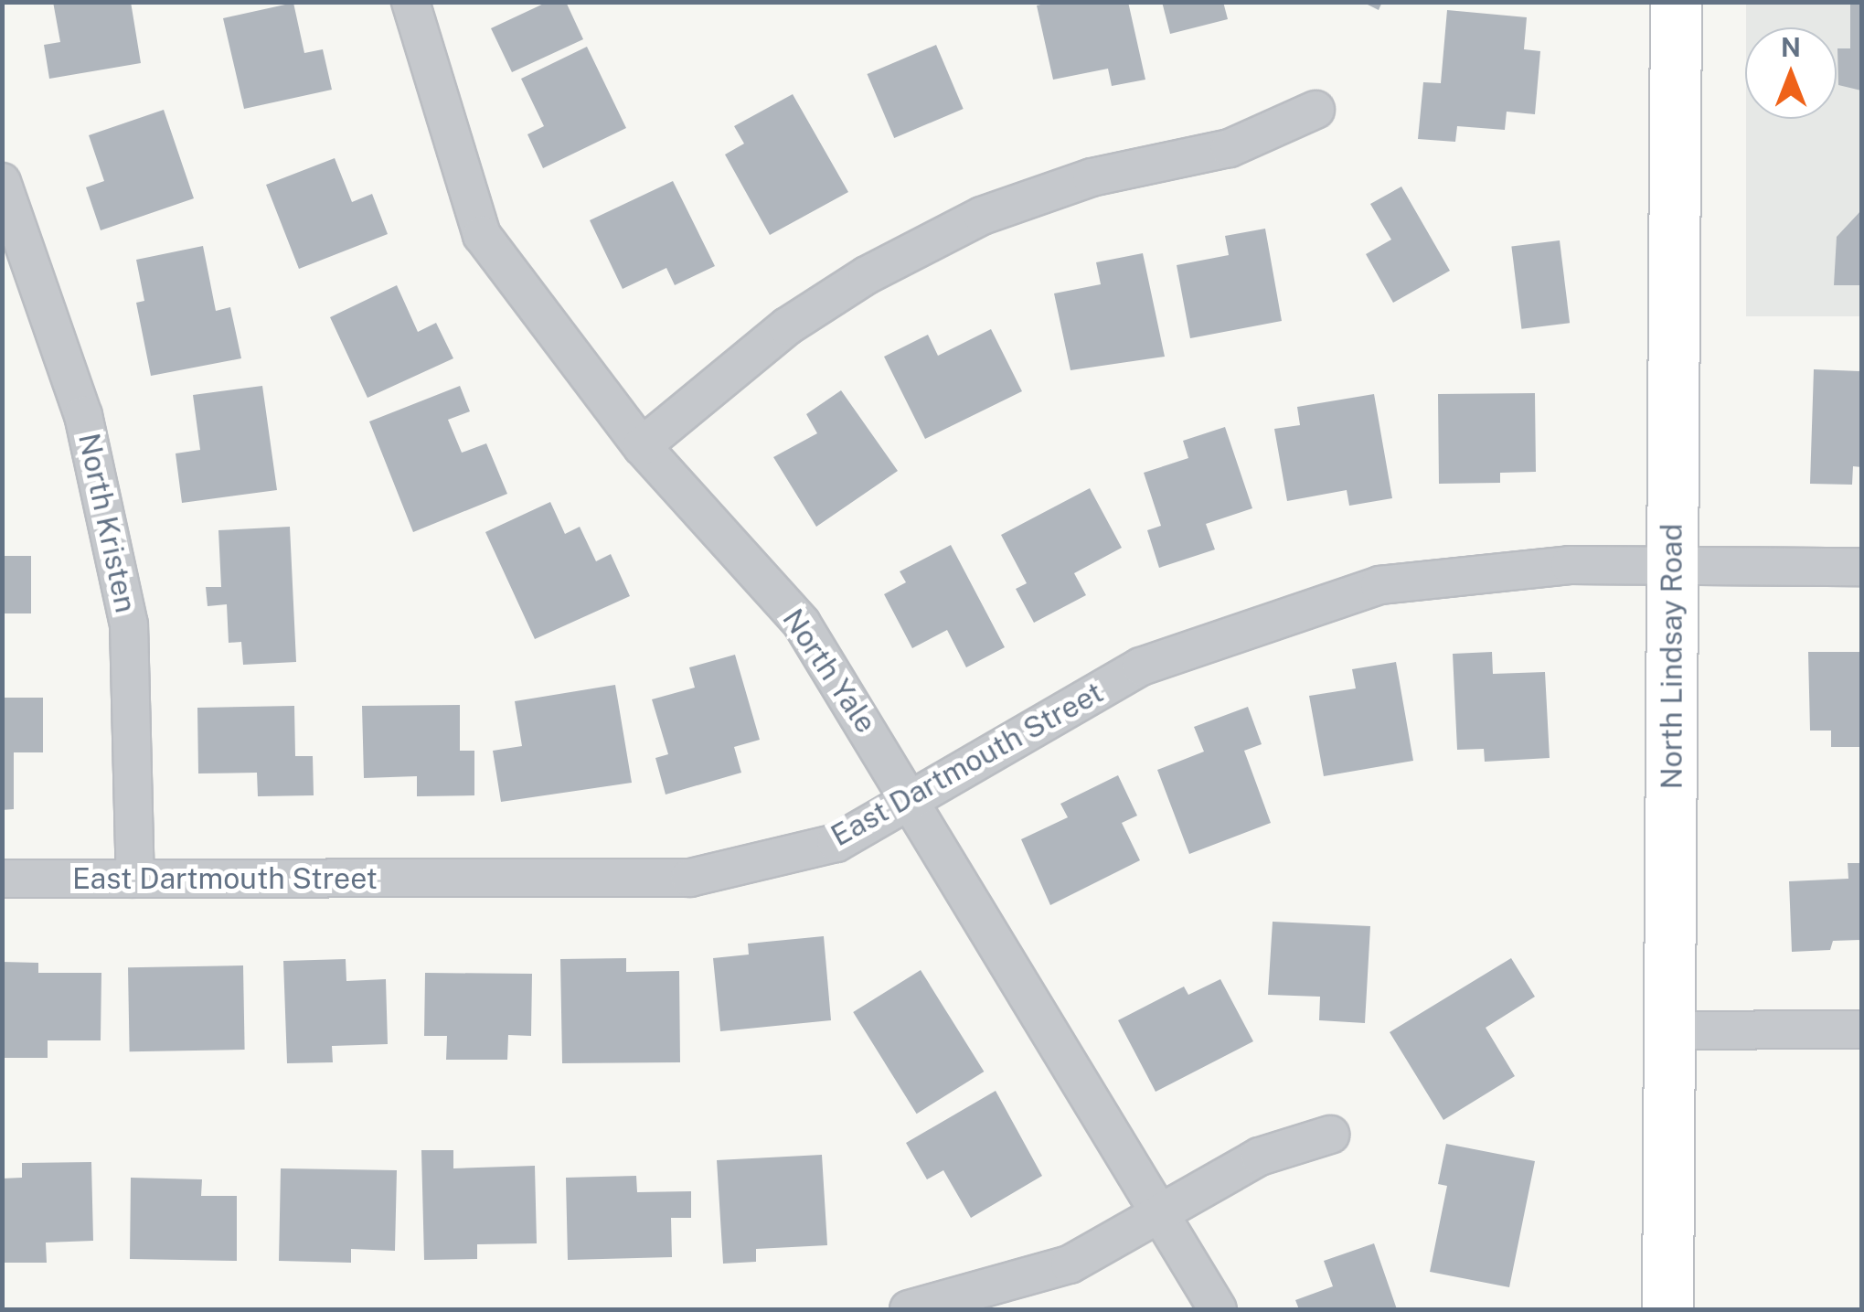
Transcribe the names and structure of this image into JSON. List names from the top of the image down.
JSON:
{
  "streets": {
    "main road": ["North Lindsay Road"],
    "street": ["North Kristen", "North Yale", "East Dartmouth Street"]
  },
  "crossings": [
    ["North Kristen", "East Dartmouth Street"],
    ["North Lindsay Road", "East Dartmouth Street"],
    ["North Yale", "East Dartmouth Street"]
  ],
  "north": "top"
}
